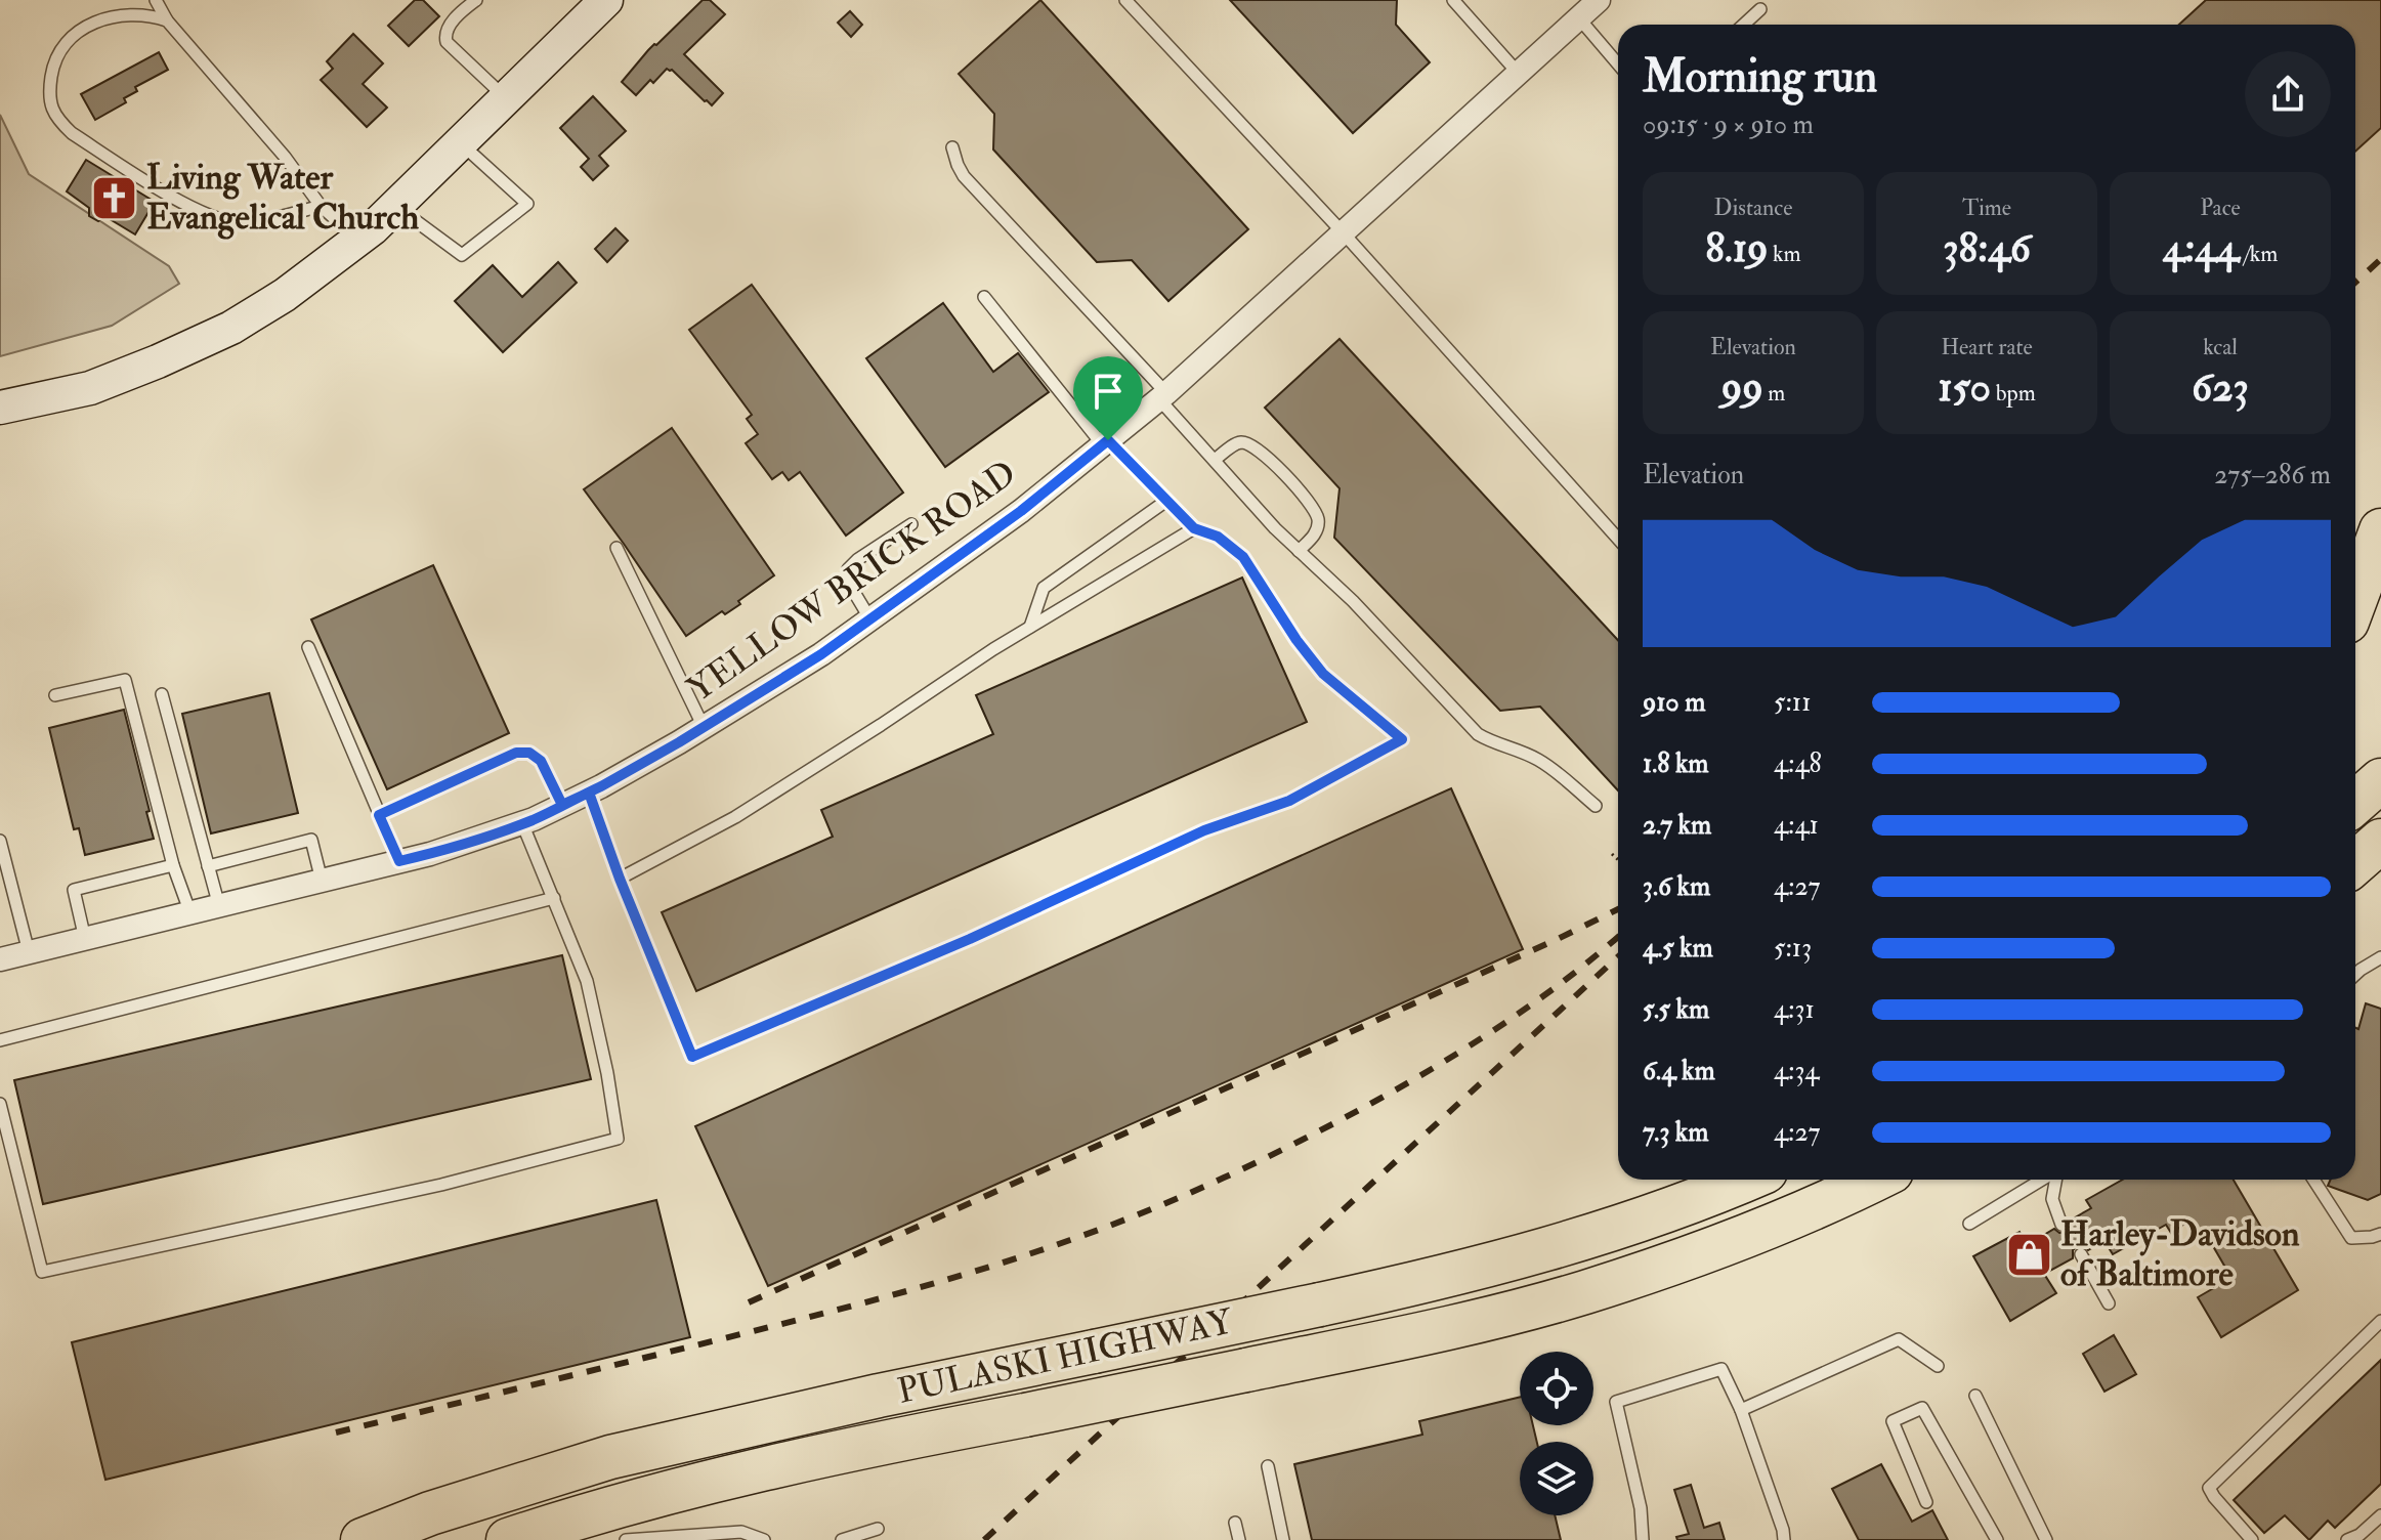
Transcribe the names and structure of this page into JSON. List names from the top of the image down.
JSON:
{
  "streets": {
    "highway": ["PULASKI HIGHWAY"],
    "street": ["YELLOW BRICK ROAD"]
  },
  "places": {
    "church": ["Living Water Evangelical Church"],
    "shop": ["Harley-Davidson of Baltimore"]
  },
  "page": {
    "heading": ["Morning run", "09:15 · 9 × 910 m"],
    "stats": [
      ["Distance", "8.19 km"],
      ["Time", "38:46"],
      ["Pace", "4:44 /km"],
      ["Elevation", "99 m"],
      ["Heart rate", "150 bpm"],
      ["kcal", "623"]
    ],
    "chart": ["Elevation", "275–286 m"],
    "list": [
      {
        "name": "910 m",
        "note": "5:11"
      },
      {
        "name": "1.8 km",
        "note": "4:48"
      },
      {
        "name": "2.7 km",
        "note": "4:41"
      },
      {
        "name": "3.6 km",
        "note": "4:27"
      },
      {
        "name": "4.5 km",
        "note": "5:13"
      },
      {
        "name": "5.5 km",
        "note": "4:31"
      },
      {
        "name": "6.4 km",
        "note": "4:34"
      },
      {
        "name": "7.3 km",
        "note": "4:27"
      }
    ]
  }
}
